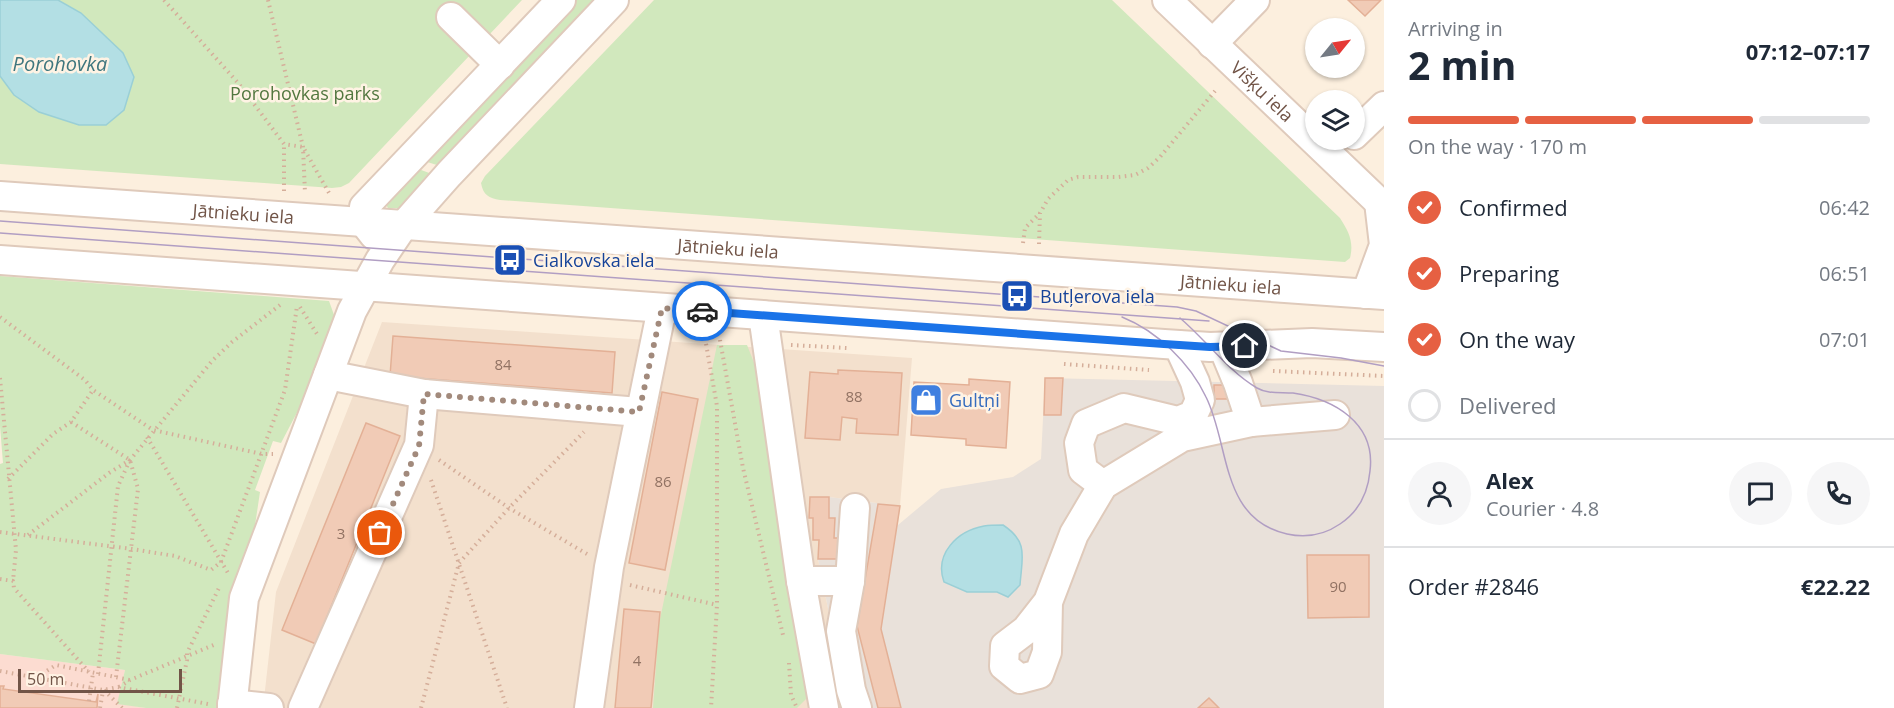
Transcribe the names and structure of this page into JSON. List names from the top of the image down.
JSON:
{
  "streets": {
    "street": ["Višķu iela", "Jātnieku iela"]
  },
  "water": ["Porohovka"],
  "parks": ["Porohovkas parks"],
  "places": {
    "bus stop": ["Cialkovska iela", "Butļerova iela"],
    "shop": ["Gultņi"]
  },
  "house_numbers": [
    "84",
    "88",
    "86",
    "3",
    "90",
    "4"
  ],
  "scale_bar": "50 m",
  "north": "top right",
  "page": {
    "heading": ["2 min", "Arriving in", "07:12–07:17"],
    "panel": [
      "Alex",
      "Courier · 4.8",
      "Order #2846",
      "€22.22"
    ],
    "bar": "On the way · 170 m",
    "list": [
      ["Confirmed", "06:42"],
      ["Preparing", "06:51"],
      ["On the way", "07:01"],
      "Delivered"
    ],
    "scale": "50 m"
  }
}
